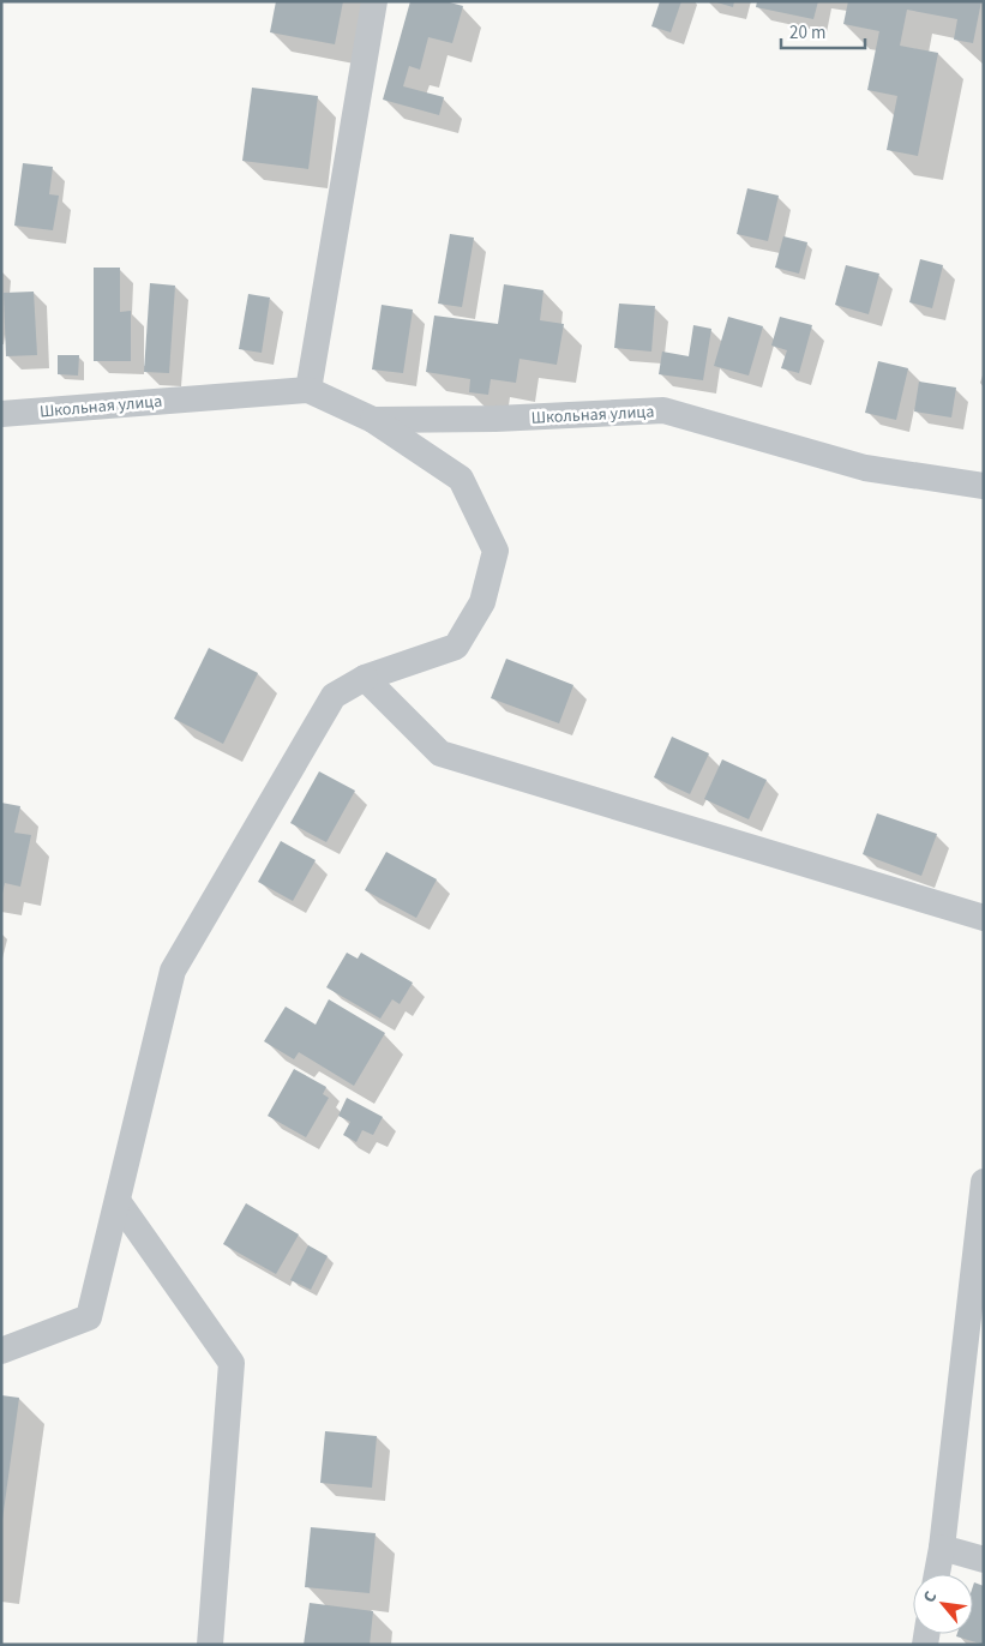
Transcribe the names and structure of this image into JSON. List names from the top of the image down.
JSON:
{
  "streets": {
    "street": ["Школьная улица"]
  },
  "scale_bar": "20 m",
  "north": "top left"
}
